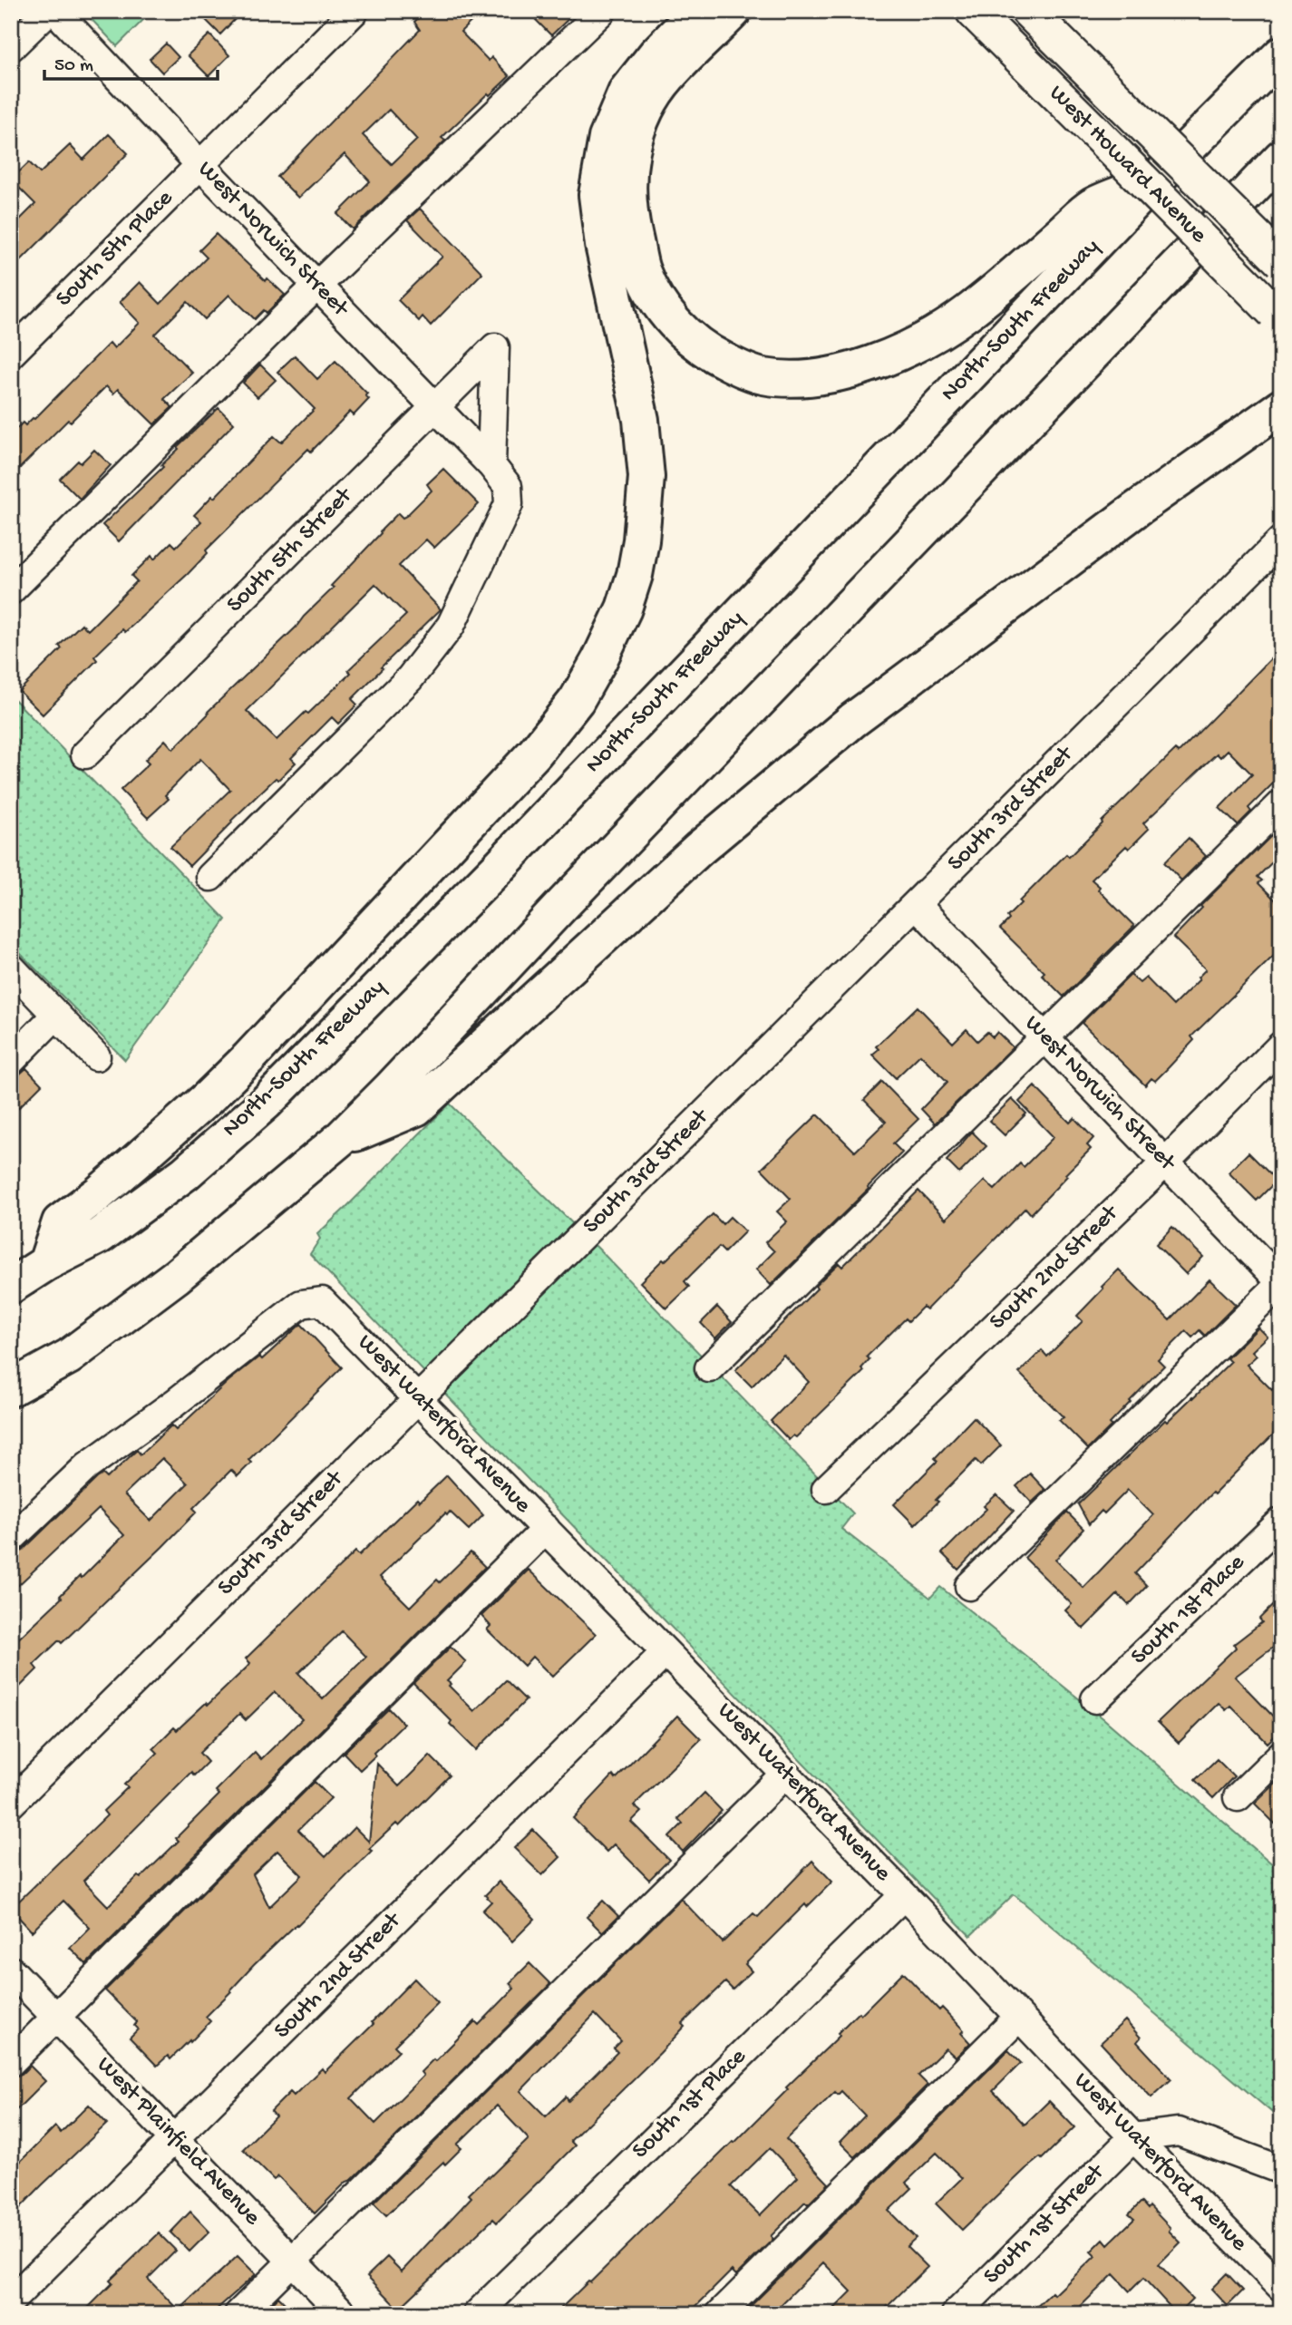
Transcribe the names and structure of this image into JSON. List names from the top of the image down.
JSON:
{
  "streets": {
    "highway": ["North-South Freeway"],
    "main road": ["West Howard Avenue"],
    "street": [
      "West Norwich Street",
      "South 5th Place",
      "South 5th Street",
      "South 3rd Street",
      "South 2nd Street",
      "West Waterford Avenue",
      "South 1st Place",
      "West Plainfield Avenue",
      "South 1st Street"
    ]
  },
  "crossings": [
    ["West Norwich Street", "South 5th Place"],
    ["West Norwich Street", "South 5th Street"],
    ["West Norwich Street", "South 3rd Street"],
    ["West Norwich Street", "South 2nd Street"],
    ["South 3rd Street", "West Waterford Avenue"],
    ["South 2nd Street", "West Waterford Avenue"],
    ["South 2nd Street", "West Plainfield Avenue"],
    ["West Waterford Avenue", "South 1st Place"],
    ["West Waterford Avenue", "South 1st Street"]
  ],
  "scale_bar": "50 m"
}
